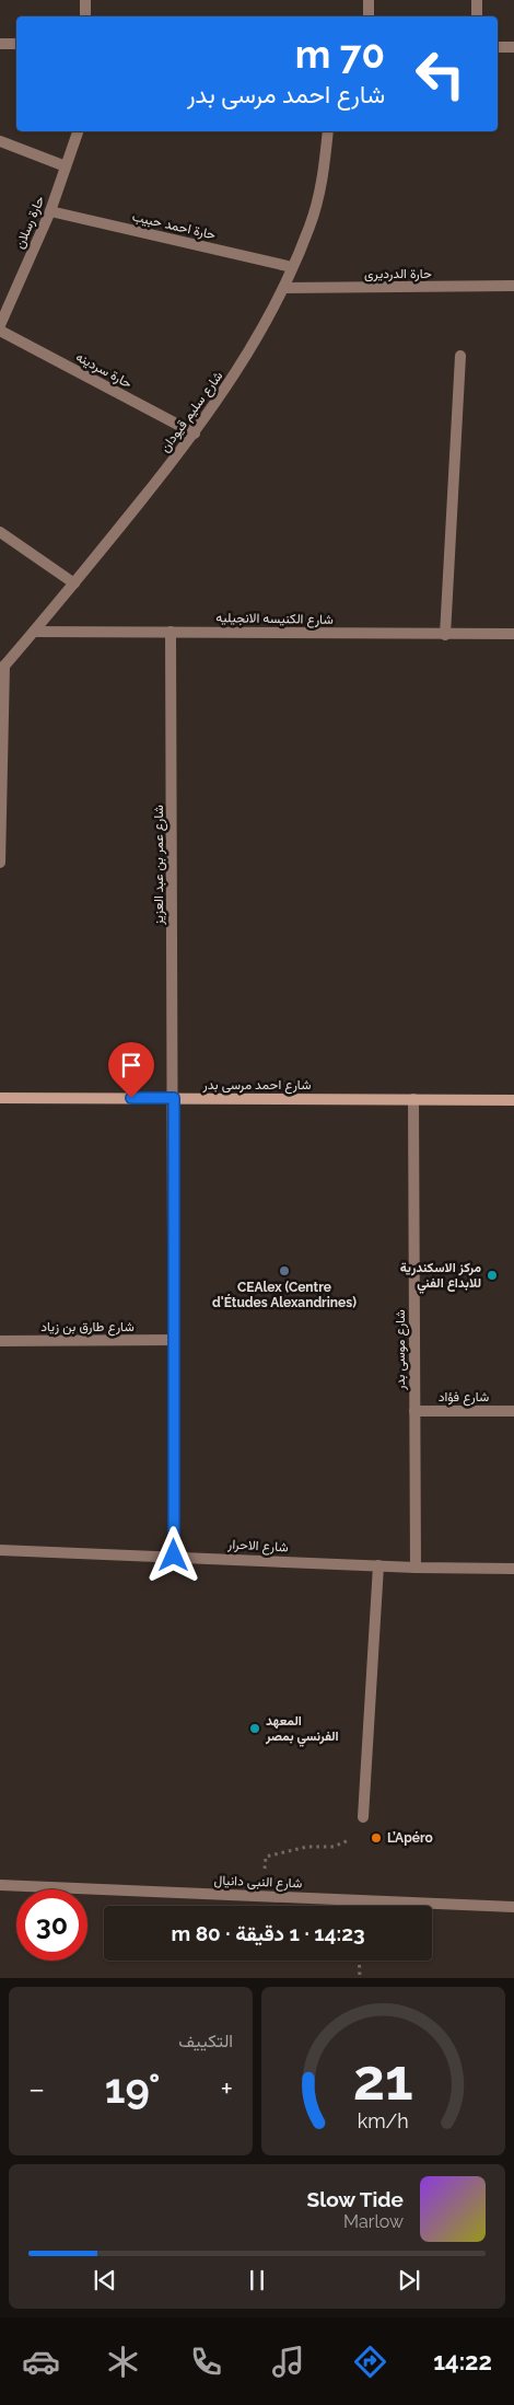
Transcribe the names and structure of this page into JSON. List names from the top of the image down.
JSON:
{
  "streets": {
    "street": [
      "حارة رسلان",
      "حارة احمد حبيب",
      "حارة الدرديرى",
      "حارة سردينه",
      "شارع سليم قيودان",
      "شارع الكنيسه الانجيليه",
      "شارع عمر بن عبد العزيز",
      "شارع احمد مرسى بدر",
      "شارع طارق بن زياد",
      "شارع موسى بدر",
      "شارع فؤاد",
      "شارع الاحرار",
      "شارع النبى دانيال"
    ]
  },
  "crossings": [
    ["حارة رسلان", "حارة احمد حبيب"],
    ["حارة احمد حبيب", "شارع سليم قيودان"],
    ["حارة الدرديرى", "شارع سليم قيودان"],
    ["حارة سردينه", "شارع سليم قيودان"],
    ["شارع سليم قيودان", "شارع الكنيسه الانجيليه"],
    ["شارع الكنيسه الانجيليه", "شارع عمر بن عبد العزيز"],
    ["شارع عمر بن عبد العزيز", "شارع احمد مرسى بدر"],
    ["شارع عمر بن عبد العزيز", "شارع طارق بن زياد"],
    ["شارع عمر بن عبد العزيز", "شارع الاحرار"],
    ["شارع احمد مرسى بدر", "شارع موسى بدر"],
    ["شارع موسى بدر", "شارع فؤاد"],
    ["شارع موسى بدر", "شارع الاحرار"]
  ],
  "places": [
    "CEAlex (Centre d'Études Alexandrines)",
    "مركز الاسكندرية للابداع الفني",
    "المعهد الفرنسي بمصر",
    "L’Apéro"
  ],
  "page": {
    "turn": ["70 m", "شارع احمد مرسى بدر"],
    "limit": "30",
    "trip": "14:23 · 1 دقيقة · 80 m",
    "tile": "التكييف",
    "heat": ["−", "19°", "+"],
    "song": ["Slow Tide", "Marlow"],
    "tabs": "14:22",
    "gauge": ["21", "km/h"]
  }
}
